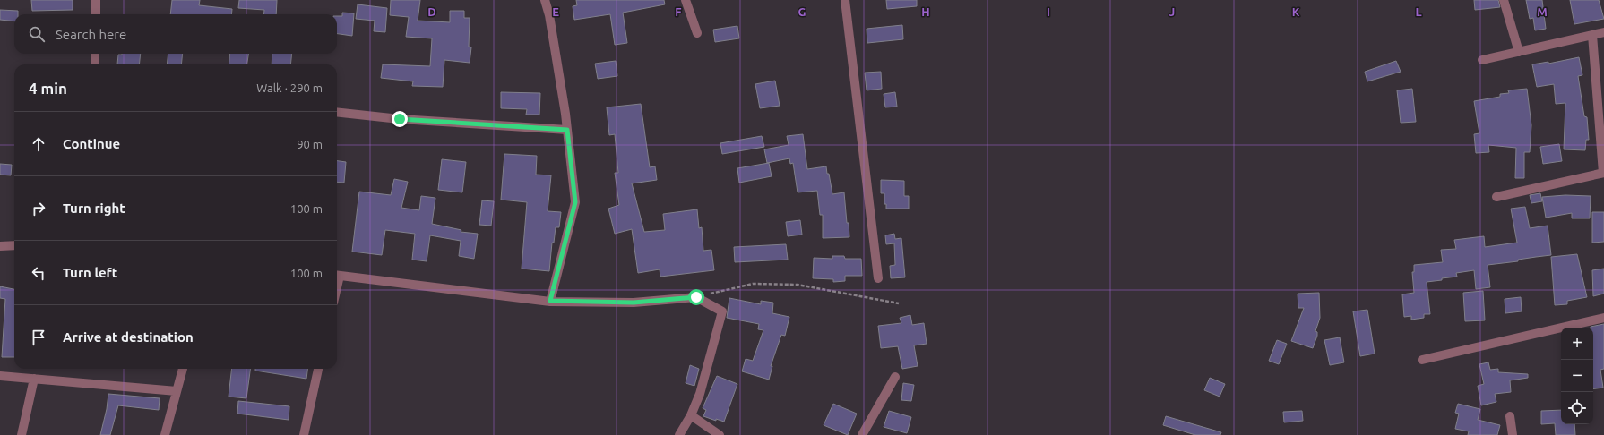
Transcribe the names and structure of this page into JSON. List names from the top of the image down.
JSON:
{
  "page": {
    "search": "Search here",
    "heading": ["4 min", "Walk · 290 m"],
    "list": [
      ["Continue", "90 m"],
      ["Turn right", "100 m"],
      ["Turn left", "100 m"],
      "Arrive at destination"
    ],
    "map_buttons": ["+", "−"]
  },
  "grid": {
    "columns": [
      "D",
      "E",
      "F",
      "G",
      "H",
      "I",
      "J",
      "K",
      "L",
      "M"
    ]
  }
}
